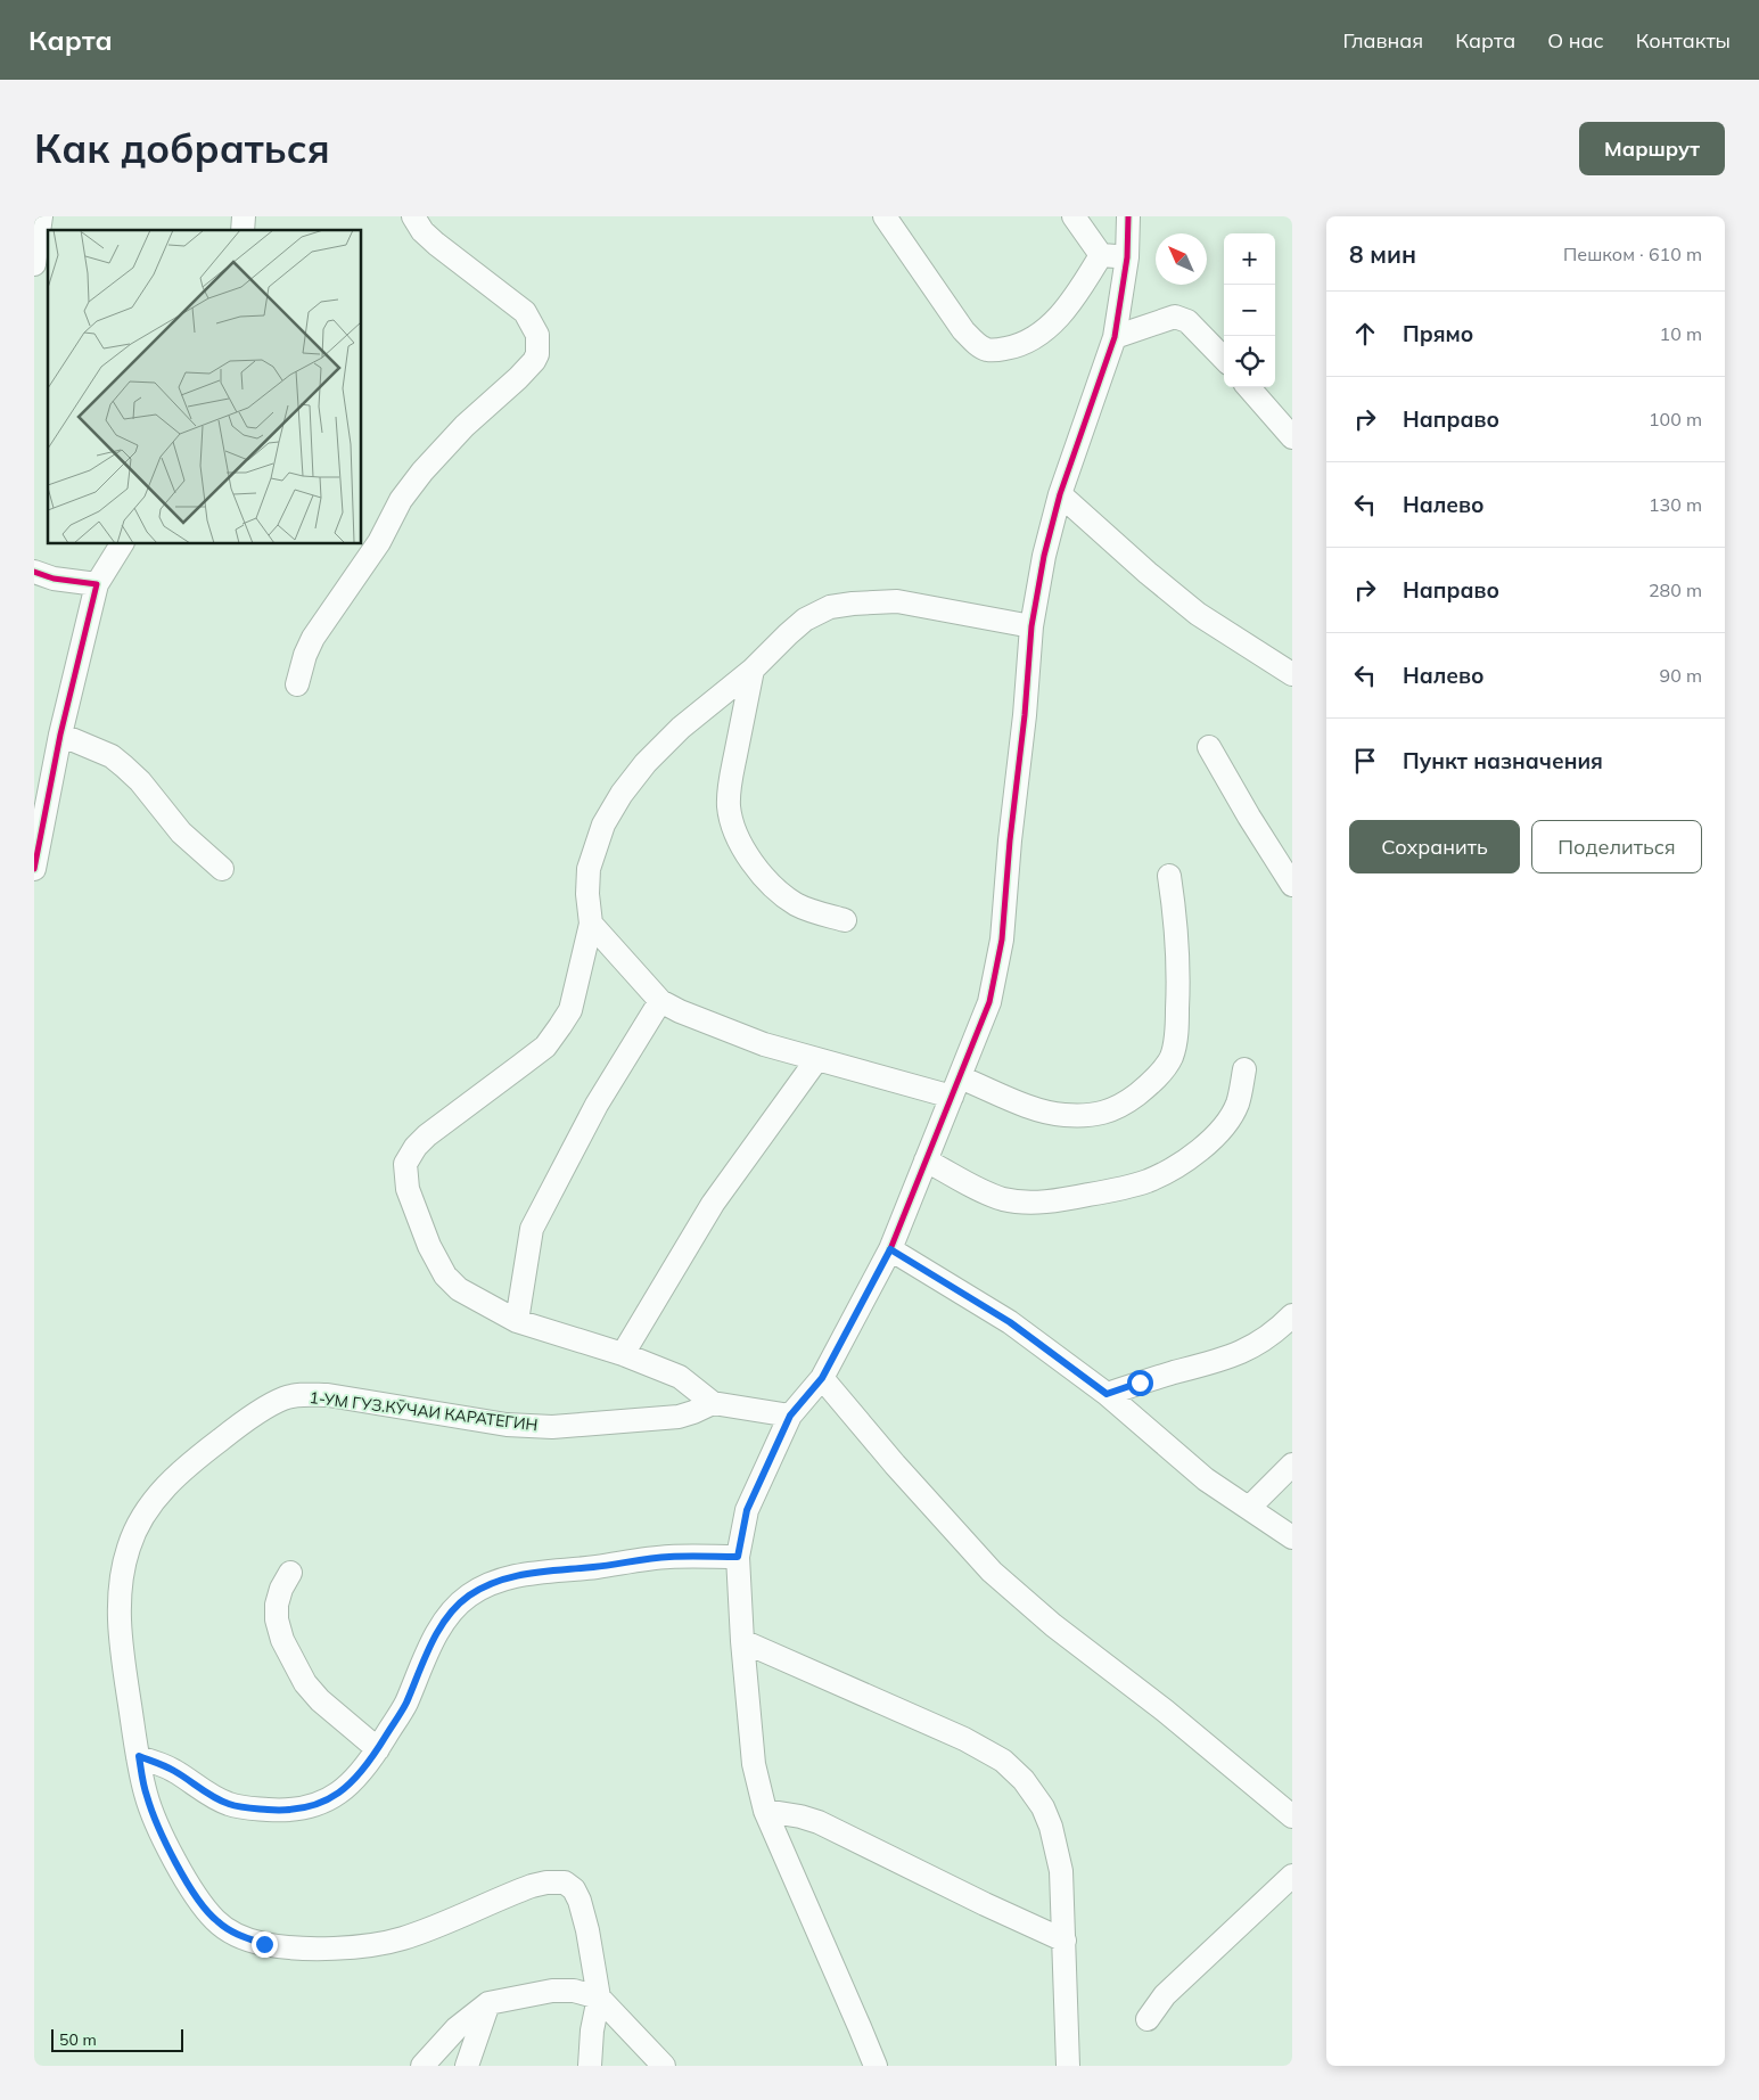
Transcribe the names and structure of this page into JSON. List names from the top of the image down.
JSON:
{
  "streets": {
    "street": ["1-УМ ГУЗ.КӮЧАИ КАРАТЕГИН"]
  },
  "scale_bar": "50 m",
  "north": "top left",
  "page": {
    "header": "Карта",
    "nav": [
      "Главная",
      "Карта",
      "О нас",
      "Контакты"
    ],
    "buttons": [
      "Маршрут",
      ["Сохранить", "Поделиться"]
    ],
    "title": "Как добраться",
    "heading": ["8 мин", "Пешком · 610 m"],
    "map_buttons": ["+", "−"],
    "list": [
      ["Прямо", "10 m"],
      ["Направо", "100 m"],
      ["Налево", "130 m"],
      ["Направо", "280 m"],
      ["Налево", "90 m"],
      "Пункт назначения"
    ],
    "scale": "50 m"
  }
}
